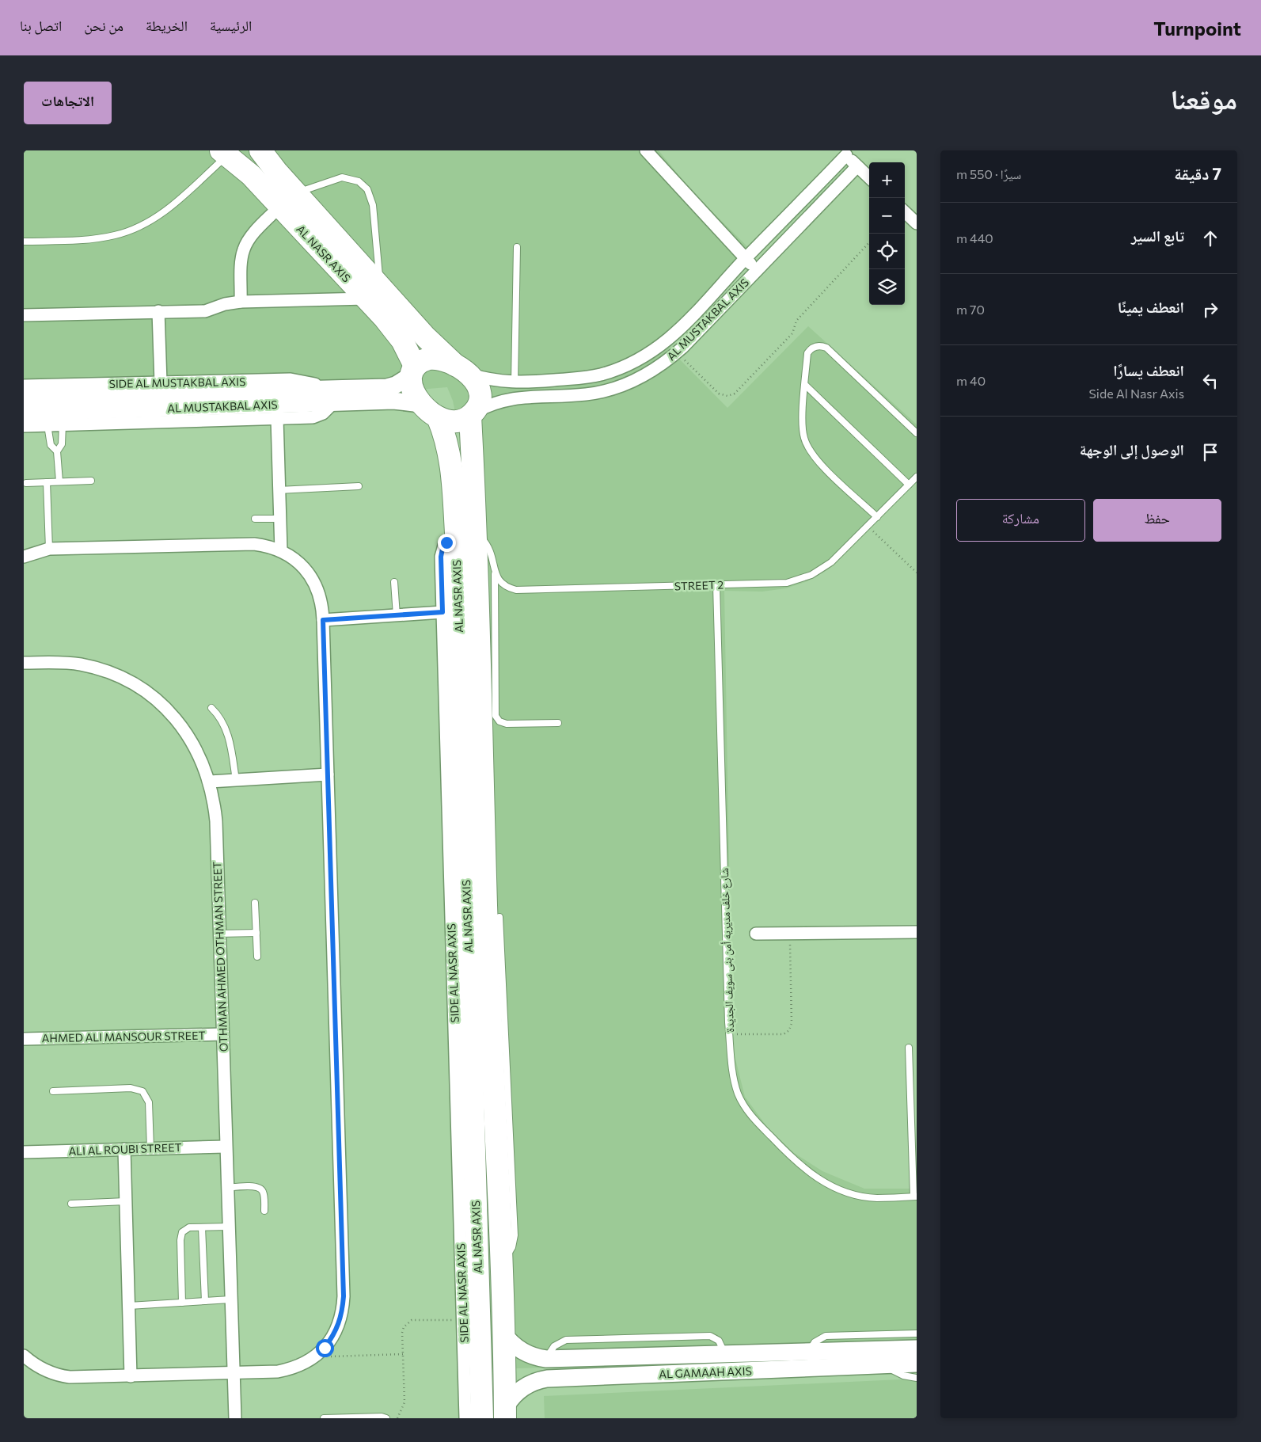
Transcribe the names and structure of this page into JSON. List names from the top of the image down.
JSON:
{
  "streets": {
    "highway": ["AL NASR AXIS"],
    "street": [
      "AL MUSTAKBAL AXIS",
      "SIDE AL MUSTAKBAL AXIS",
      "OTHMAN AHMED OTHMAN STREET",
      "SIDE AL NASR AXIS",
      "AHMED ALI MANSOUR STREET",
      "ALI AL ROUBI STREET",
      "AL GAMAAH AXIS"
    ],
    "lane": ["STREET 2", "شارع خلف مديريه أمن بنى سويف الجديدة"]
  },
  "crossings": [
    ["AL NASR AXIS", "AL MUSTAKBAL AXIS"],
    ["AL NASR AXIS", "SIDE AL NASR AXIS"],
    ["AL NASR AXIS", "AL GAMAAH AXIS"],
    ["AL MUSTAKBAL AXIS", "SIDE AL MUSTAKBAL AXIS"],
    ["STREET 2", "شارع خلف مديريه أمن بنى سويف الجديدة"],
    ["OTHMAN AHMED OTHMAN STREET", "AHMED ALI MANSOUR STREET"],
    ["OTHMAN AHMED OTHMAN STREET", "ALI AL ROUBI STREET"]
  ],
  "page": {
    "header": "Turnpoint",
    "nav": [
      "الرئيسية",
      "الخريطة",
      "من نحن",
      "اتصل بنا"
    ],
    "title": "موقعنا",
    "buttons": [
      "الاتجاهات",
      ["حفظ", "مشاركة"]
    ],
    "heading": ["7 دقيقة", "سيرًا · 550 m"],
    "map_buttons": ["+", "−"],
    "list": [
      ["تابع السير", "440 m"],
      ["انعطف يمينًا", "70 m"],
      ["انعطف يسارًا", "Side Al Nasr Axis", "40 m"],
      "الوصول إلى الوجهة"
    ]
  }
}
